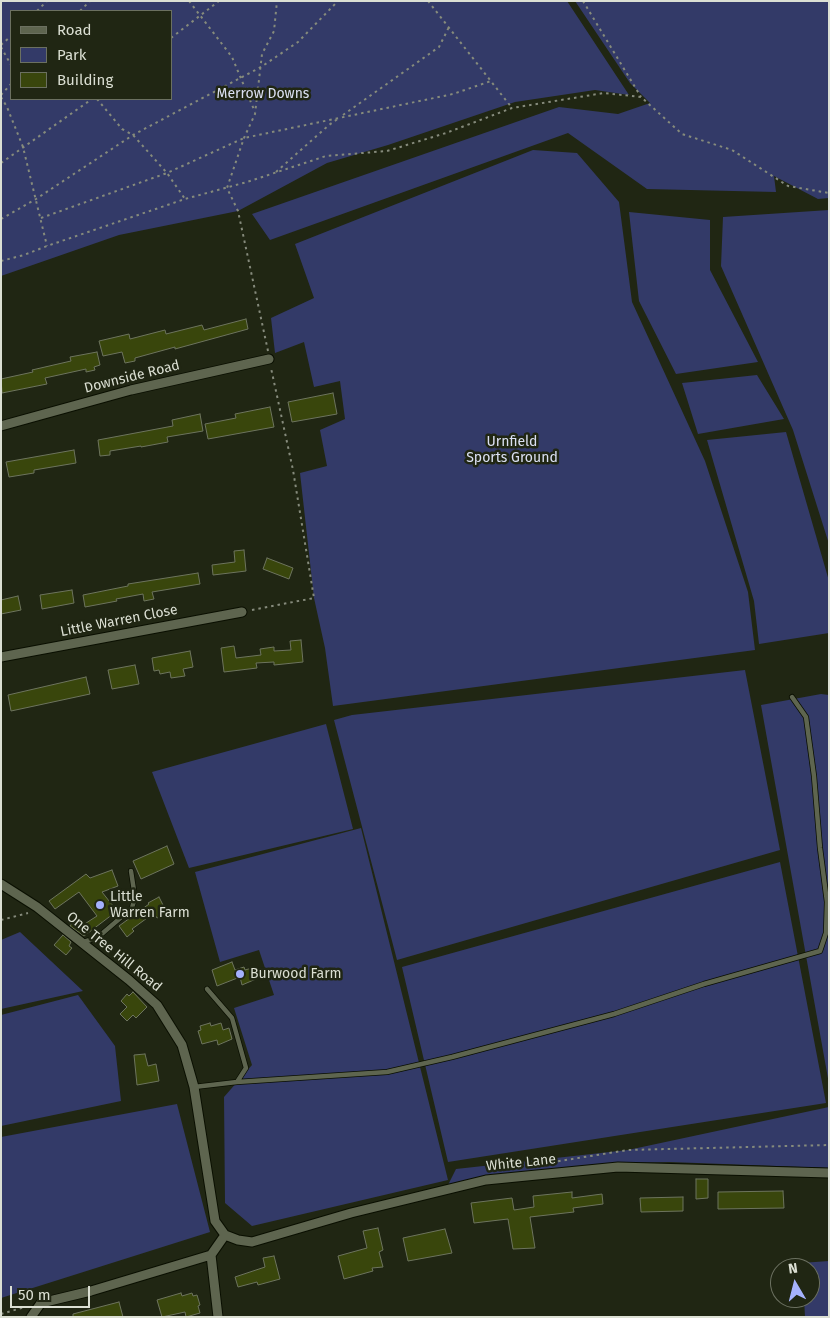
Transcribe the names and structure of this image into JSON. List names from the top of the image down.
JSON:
{
  "streets": {
    "street": [
      "Downside Road",
      "Little Warren Close",
      "One Tree Hill Road",
      "White Lane"
    ]
  },
  "crossings": [
    ["One Tree Hill Road", "White Lane"]
  ],
  "parks": ["Merrow Downs", "Urnfield Sports Ground"],
  "places": ["Little Warren Farm", "Burwood Farm"],
  "legend": ["Road", "Park", "Building"],
  "scale_bar": "50 m",
  "north": "top"
}
